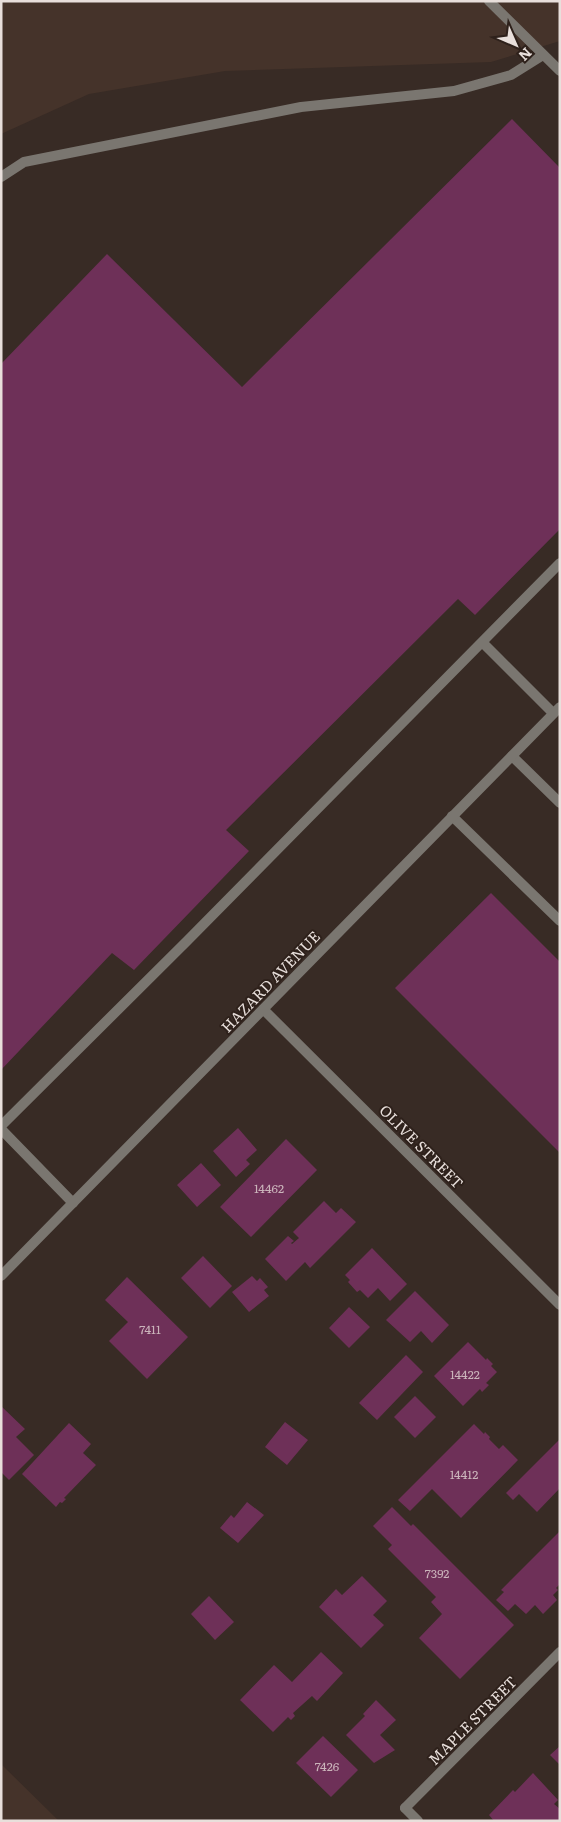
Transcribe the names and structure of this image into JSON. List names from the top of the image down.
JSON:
{
  "streets": {
    "street": ["HAZARD AVENUE", "OLIVE STREET", "MAPLE STREET"]
  },
  "crossings": [
    ["HAZARD AVENUE", "OLIVE STREET"]
  ],
  "house_numbers": [
    "14462",
    "7411",
    "14422",
    "14412",
    "7392",
    "7426"
  ],
  "north": "bottom right"
}
